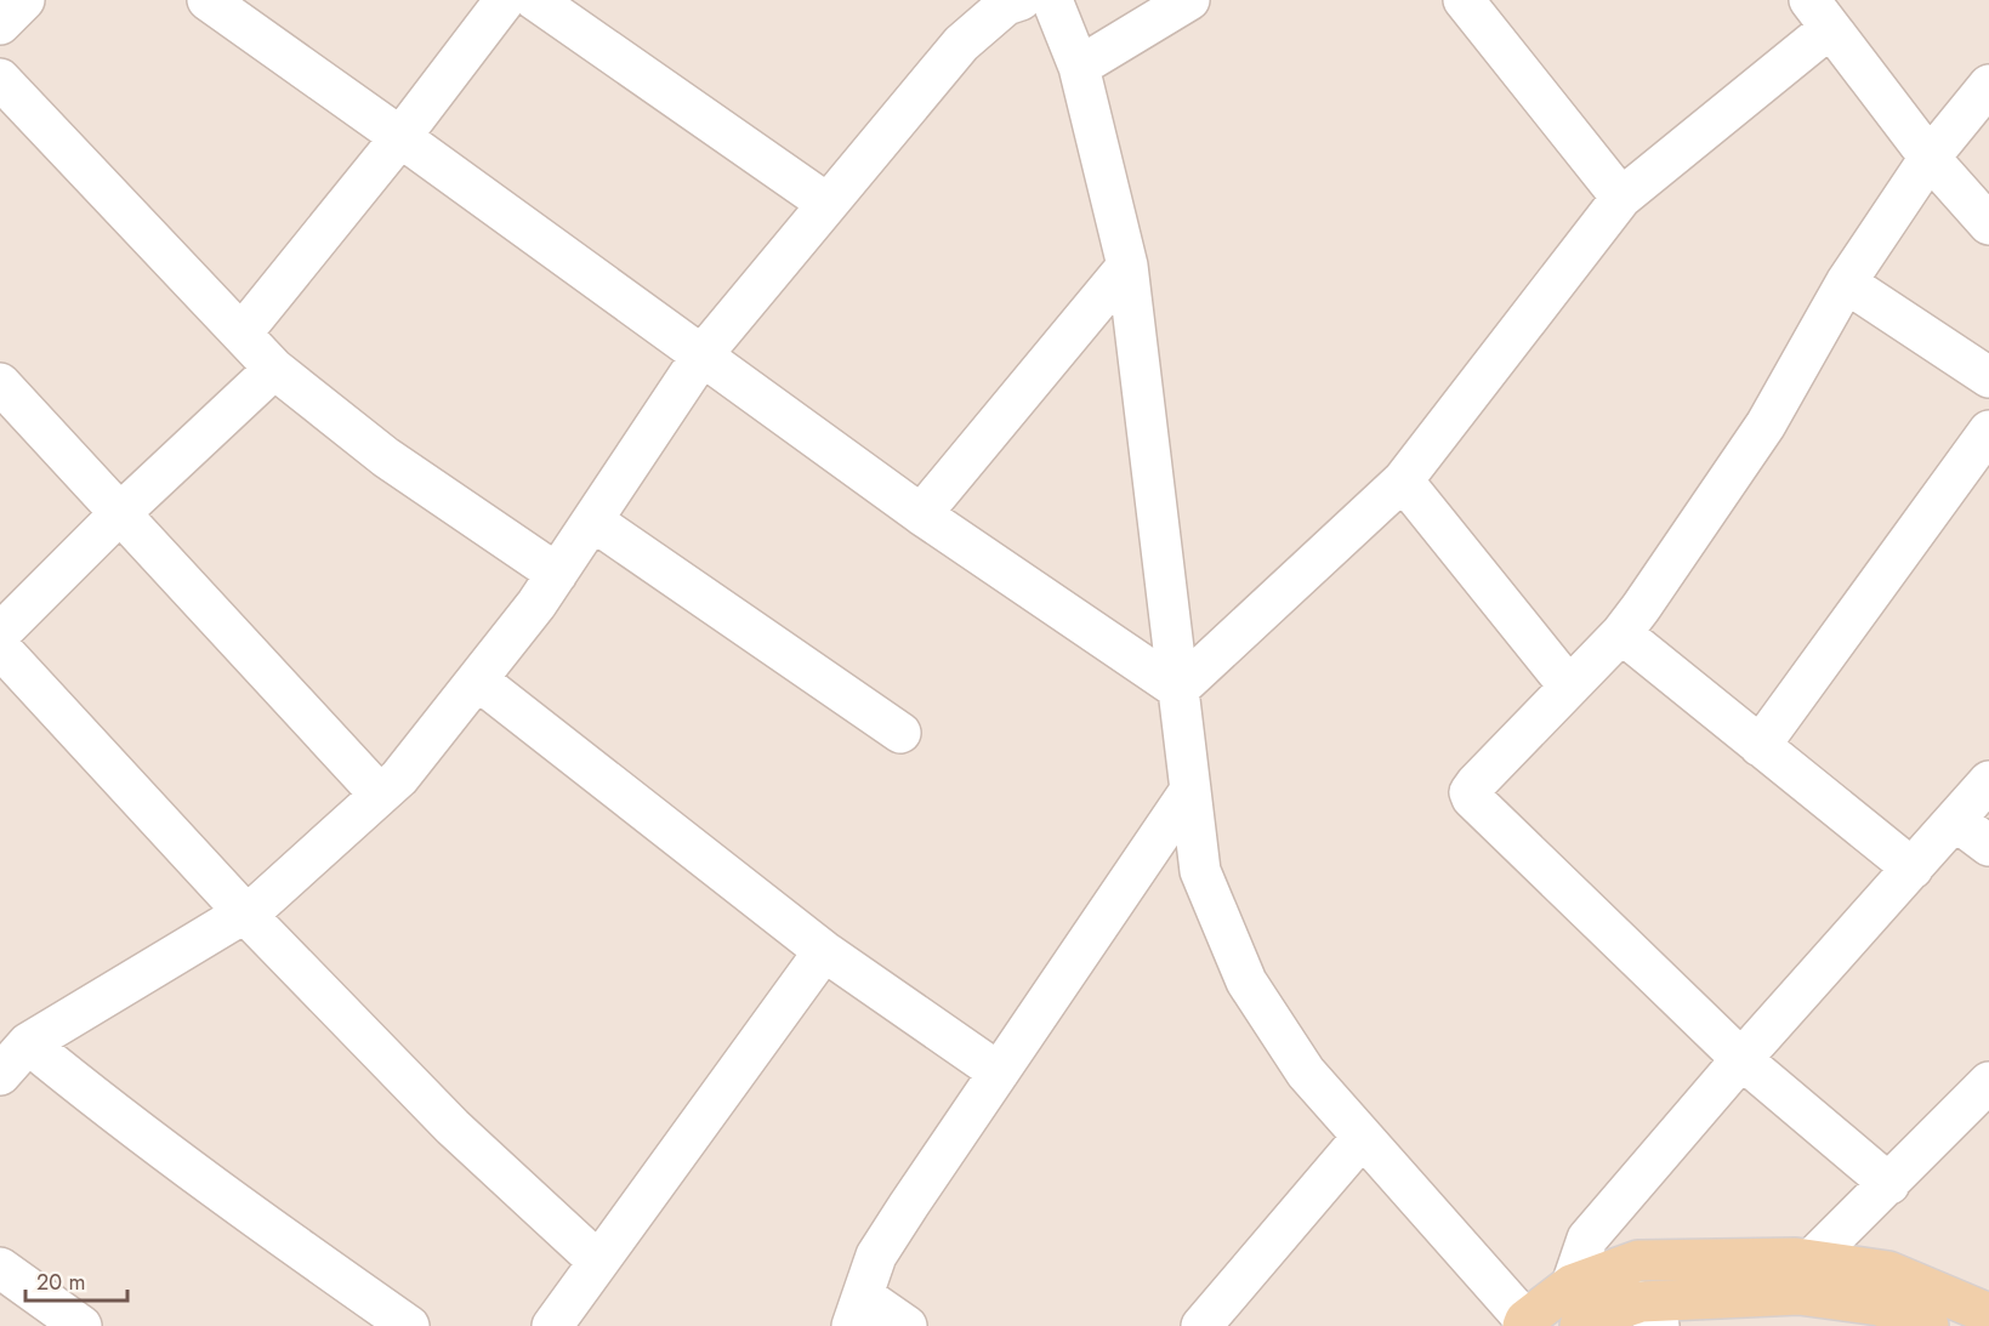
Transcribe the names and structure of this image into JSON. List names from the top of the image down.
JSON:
{
  "scale_bar": "20 m"
}
